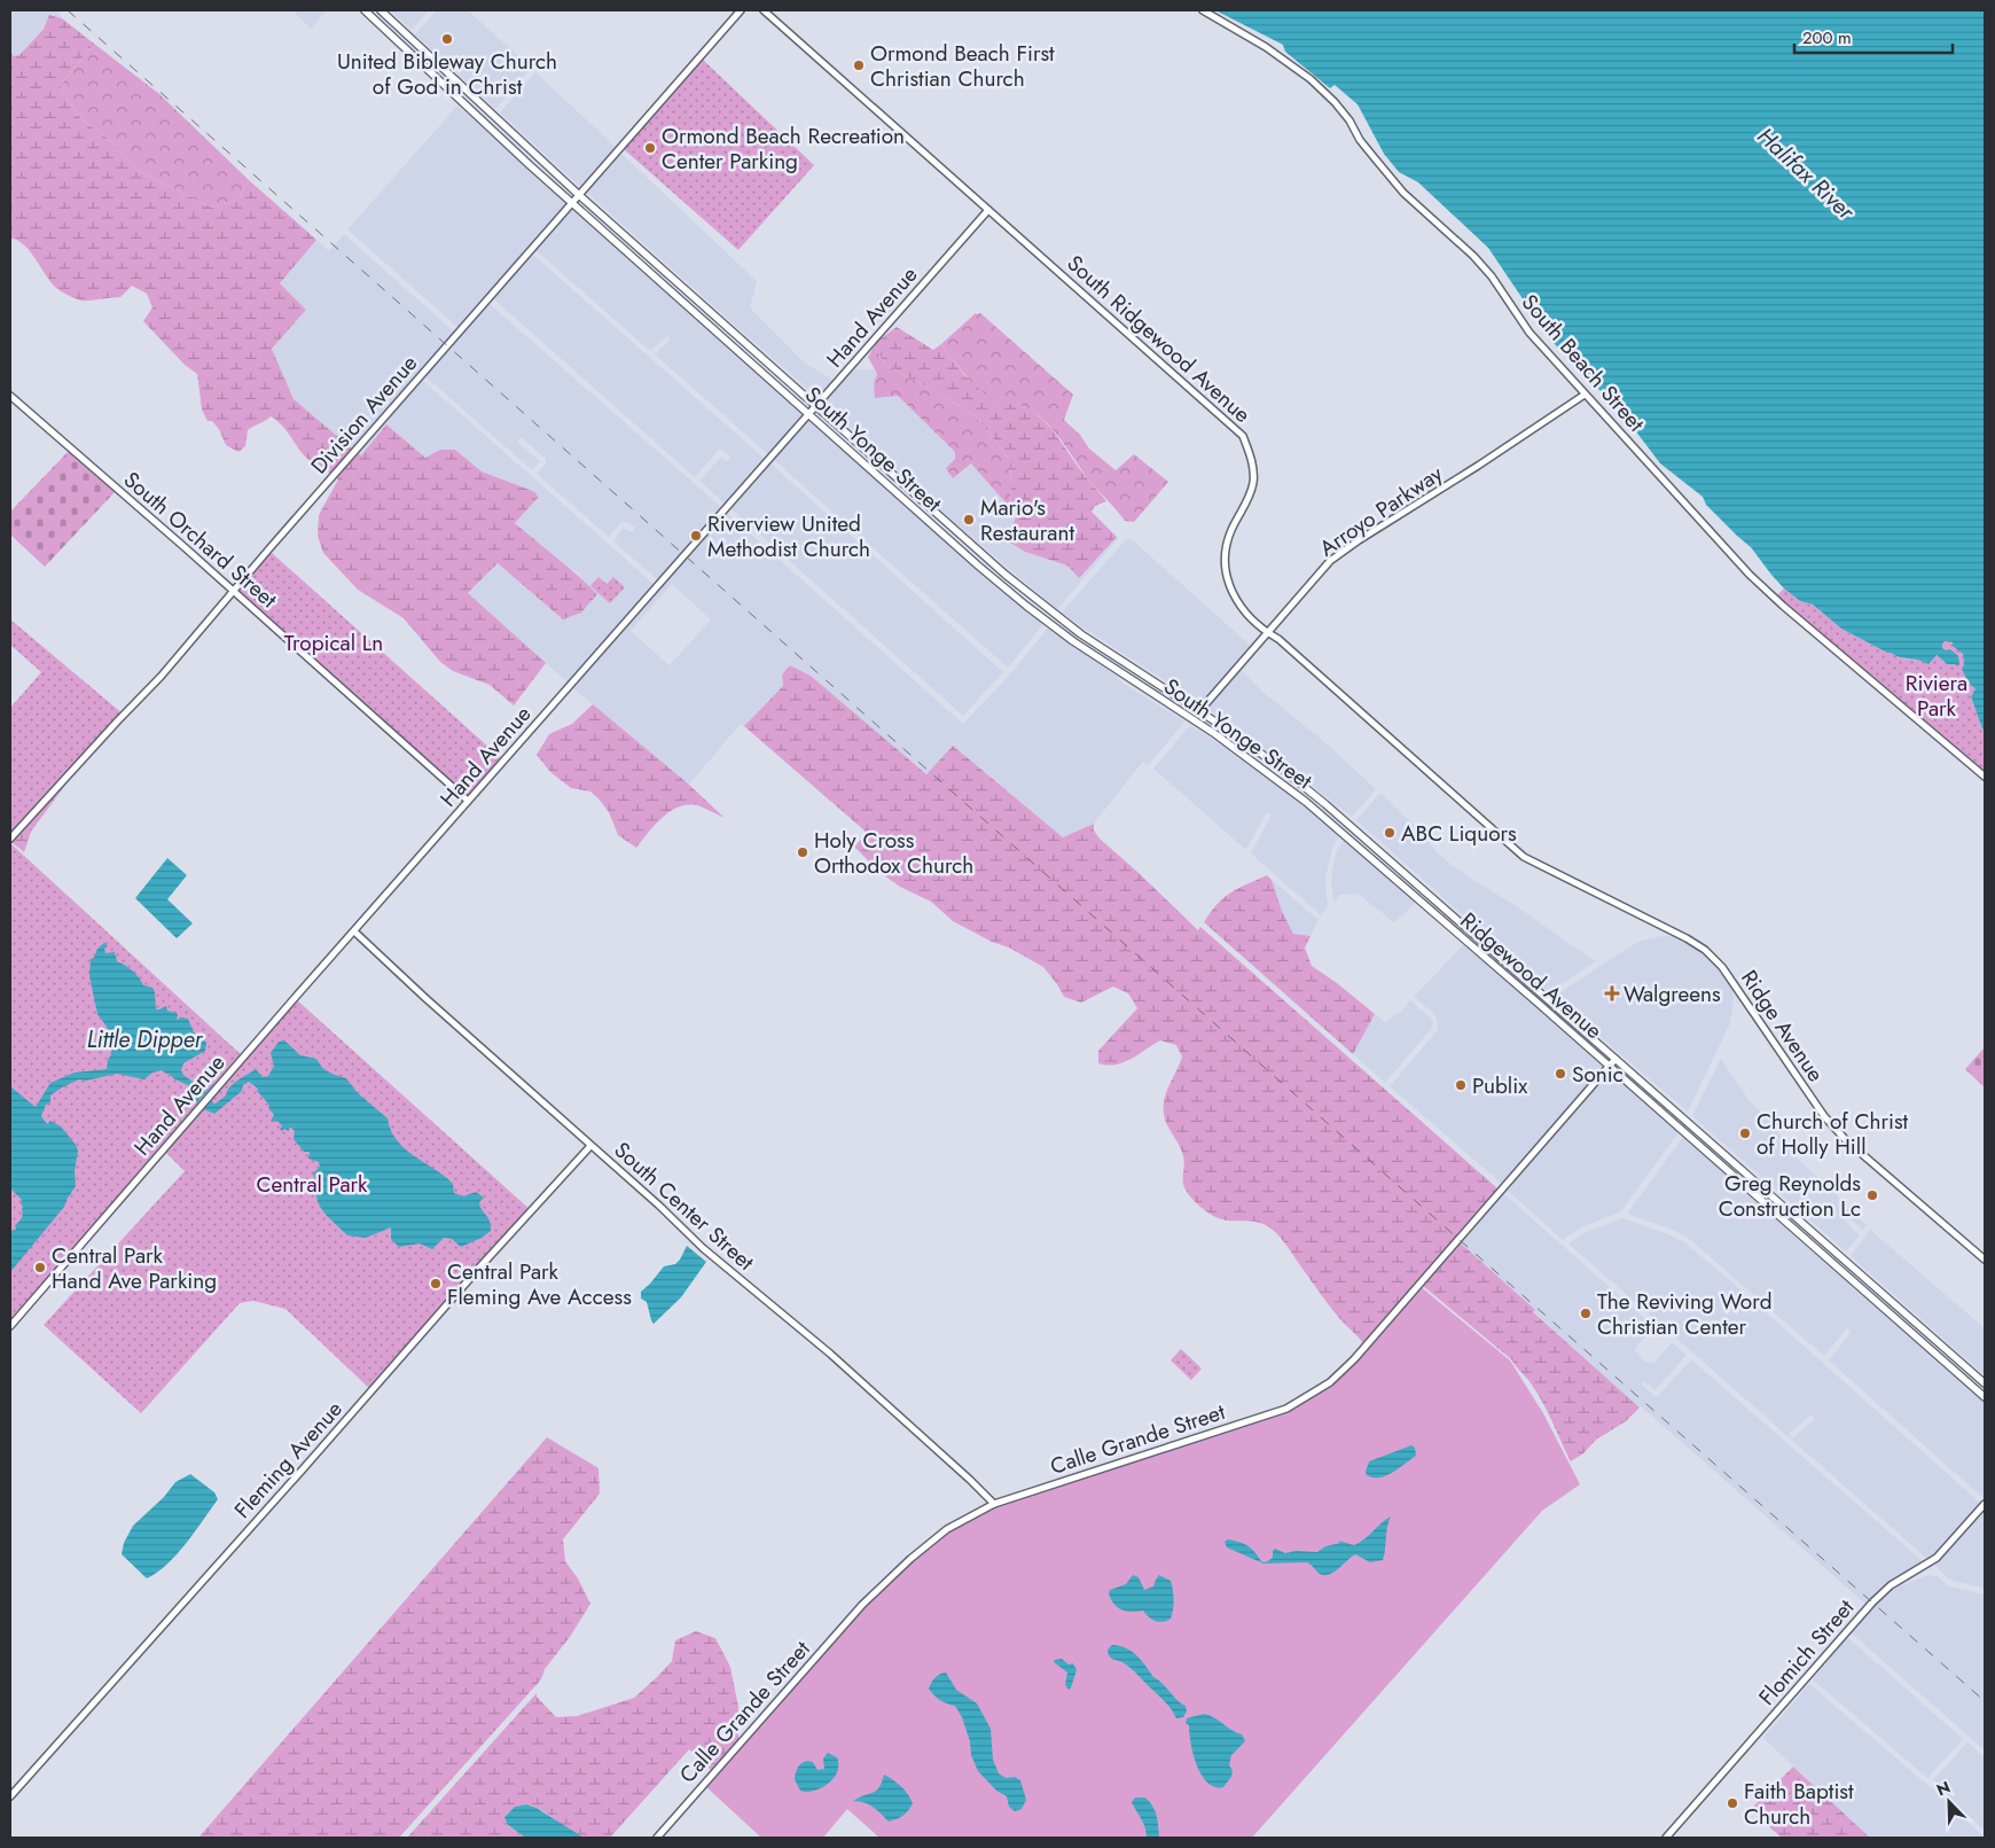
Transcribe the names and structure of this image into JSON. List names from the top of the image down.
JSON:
{
  "streets": {
    "main road": ["South Yonge Street", "Ridgewood Avenue"],
    "street": [
      "Hand Avenue",
      "South Ridgewood Avenue",
      "South Beach Street",
      "Division Avenue",
      "Arroyo Parkway",
      "South Orchard Street",
      "Ridge Avenue",
      "South Center Street",
      "Calle Grande Street",
      "Fleming Avenue",
      "Flomich Street"
    ]
  },
  "crossings": [
    ["Hand Avenue", "South Ridgewood Avenue"],
    ["Hand Avenue", "South Yonge Street"],
    ["Hand Avenue", "South Orchard Street"],
    ["Hand Avenue", "South Center Street"],
    ["South Ridgewood Avenue", "Arroyo Parkway"],
    ["South Ridgewood Avenue", "Ridge Avenue"],
    ["South Beach Street", "Arroyo Parkway"],
    ["Division Avenue", "South Yonge Street"],
    ["Division Avenue", "South Orchard Street"],
    ["South Yonge Street", "Arroyo Parkway"],
    ["South Yonge Street", "Ridgewood Avenue"],
    ["Ridgewood Avenue", "Calle Grande Street"],
    ["South Center Street", "Calle Grande Street"],
    ["South Center Street", "Fleming Avenue"]
  ],
  "water": ["Halifax River", "Little Dipper"],
  "parks": ["Tropical Ln", "Riviera Park", "Central Park"],
  "places": {
    "other": [
      "United Bibleway Church of God in Christ",
      "Ormond Beach First Christian Church",
      "Ormond Beach Recreation Center Parking",
      "Mario's Restaurant",
      "Riverview United Methodist Church",
      "ABC Liquors",
      "Holy Cross Orthodox Church",
      "Sonic",
      "Publix",
      "Church of Christ of Holly Hill",
      "Greg Reynolds Construction Lc",
      "Central Park Hand Ave Parking",
      "Central Park Fleming Ave Access",
      "The Reviving Word Christian Center",
      "Faith Baptist Church"
    ],
    "health": ["Walgreens"]
  },
  "scale_bar": "200 m",
  "north": "top left"
}
